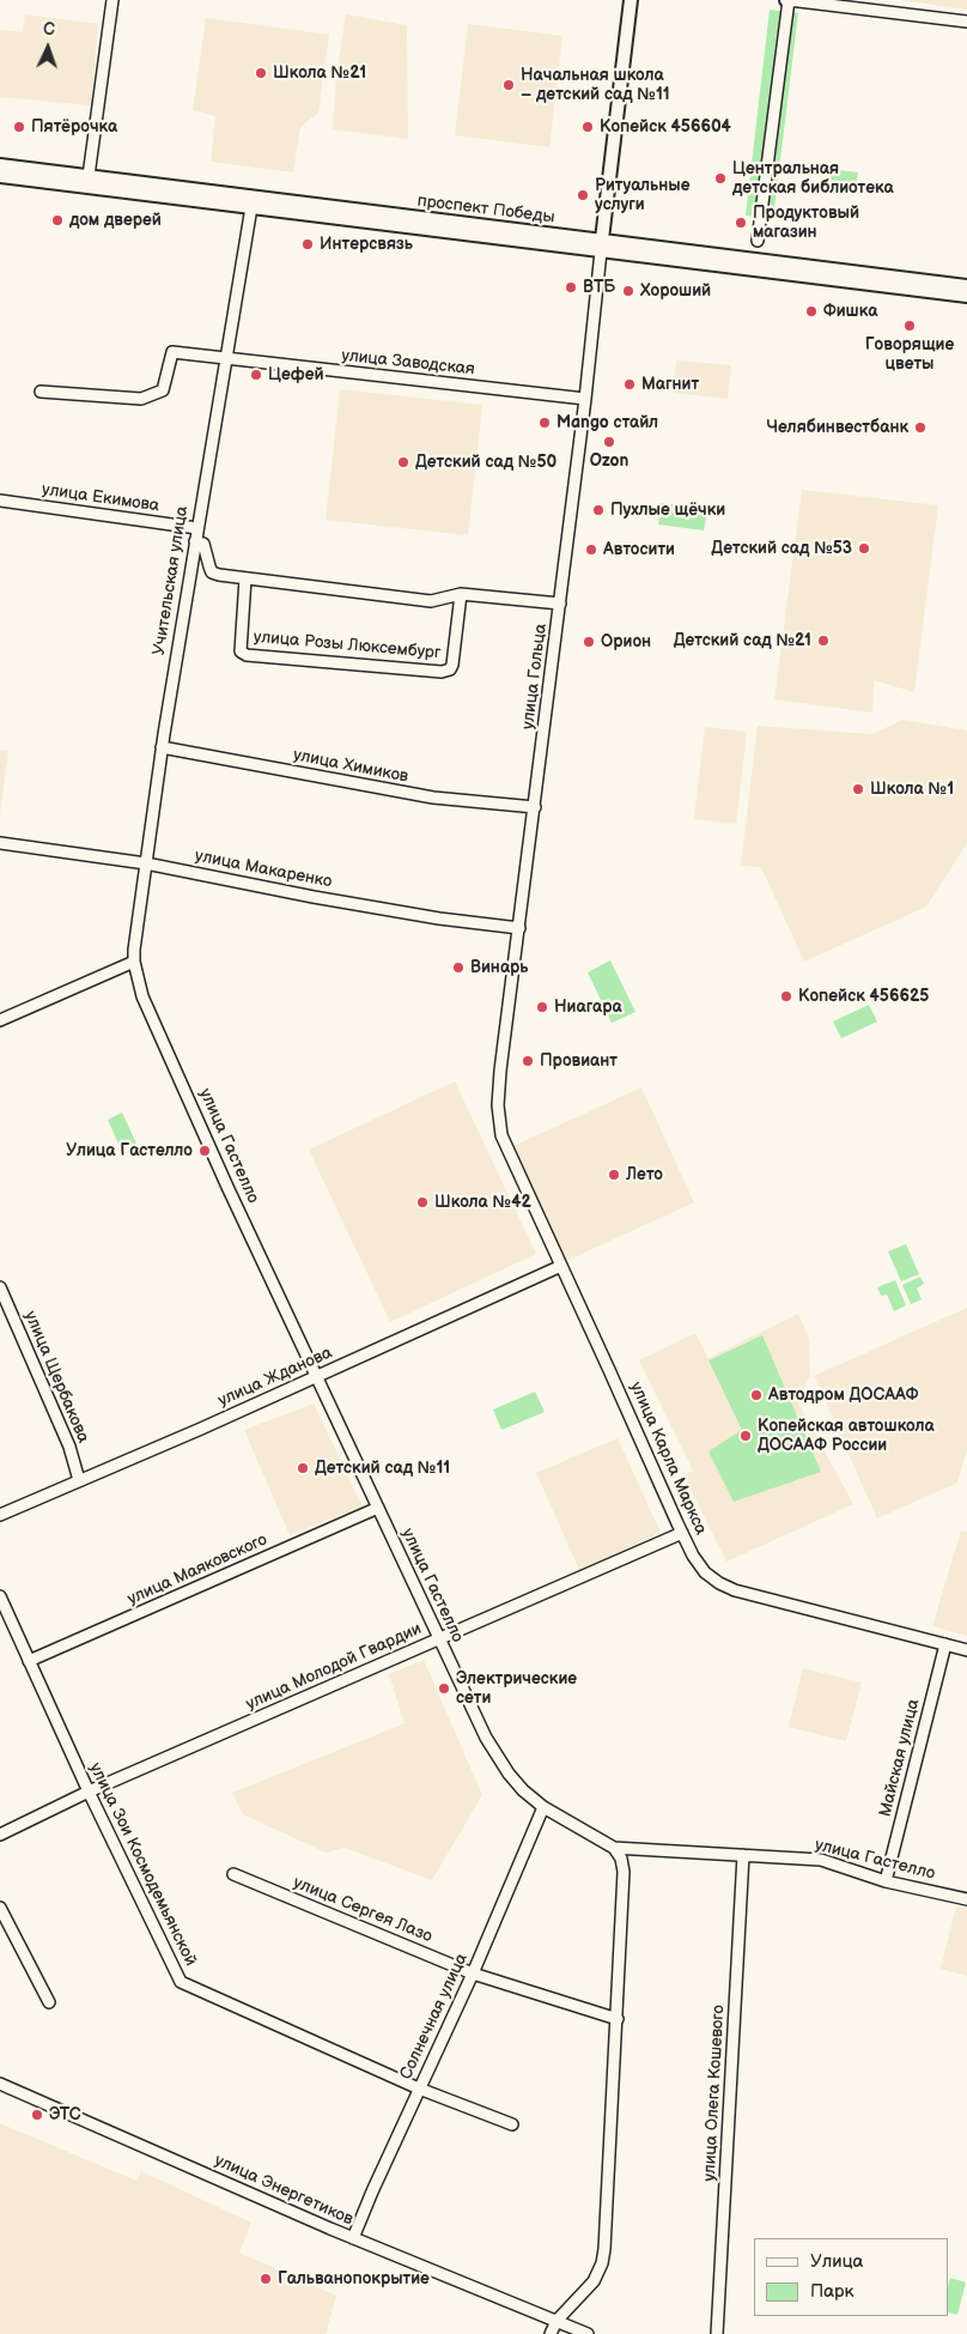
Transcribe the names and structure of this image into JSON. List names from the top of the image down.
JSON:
{
  "streets": {
    "main road": ["проспект Победы"],
    "street": [
      "улица Заводская",
      "улица Екимова",
      "Учительская улица",
      "улица Розы Люксембург",
      "улица Гольца",
      "улица Химиков",
      "улица Макаренко",
      "улица Гастелло",
      "улица Щербакова",
      "улица Жданова",
      "улица Карла Маркса",
      "улица Маяковского",
      "улица Молодой Гвардии",
      "Майская улица",
      "улица Зои Космодемьянской",
      "улица Сергея Лазо",
      "Солнечная улица",
      "улица Олега Кошевого",
      "улица Энергетиков"
    ]
  },
  "crossings": [
    ["проспект Победы", "Учительская улица"],
    ["проспект Победы", "улица Гольца"],
    ["улица Заводская", "Учительская улица"],
    ["улица Заводская", "улица Гольца"],
    ["улица Екимова", "Учительская улица"],
    ["Учительская улица", "улица Химиков"],
    ["Учительская улица", "улица Макаренко"],
    ["Учительская улица", "улица Гастелло"],
    ["улица Гольца", "улица Химиков"],
    ["улица Гольца", "улица Макаренко"],
    ["улица Гольца", "улица Карла Маркса"],
    ["улица Гастелло", "улица Жданова"],
    ["улица Гастелло", "улица Маяковского"],
    ["улица Гастелло", "улица Молодой Гвардии"],
    ["улица Гастелло", "Майская улица"],
    ["улица Гастелло", "Солнечная улица"],
    ["улица Гастелло", "улица Олега Кошевого"],
    ["улица Щербакова", "улица Жданова"],
    ["улица Жданова", "улица Карла Маркса"],
    ["улица Карла Маркса", "улица Молодой Гвардии"],
    ["улица Карла Маркса", "Майская улица"],
    ["улица Маяковского", "улица Зои Космодемьянской"],
    ["улица Молодой Гвардии", "улица Зои Космодемьянской"],
    ["улица Зои Космодемьянской", "Солнечная улица"],
    ["улица Сергея Лазо", "Солнечная улица"],
    ["Солнечная улица", "улица Энергетиков"]
  ],
  "places": [
    "Школа №21",
    "Начальная школа – детский сад №11",
    "Пятёрочка",
    "Копейск 456604",
    "Центральная детская библиотека",
    "Ритуальные услуги",
    "дом дверей",
    "Продуктовый магазин",
    "Интерсвязь",
    "ВТБ",
    "Хороший",
    "Фишка",
    "Говорящие цветы",
    "Цефей",
    "Магнит",
    "Mango стайл",
    "Челябинвестбанк",
    "Ozon",
    "Детский сад №50",
    "Пухлые щёчки",
    "Детский сад №53",
    "Автосити",
    "Детский сад №21",
    "Орион",
    "Школа №1",
    "Винарь",
    "Копейск 456625",
    "Ниагара",
    "Провиант",
    "Улица Гастелло",
    "Лето",
    "Школа №42",
    "Автодром ДОСААФ",
    "Копейская автошкола ДОСААФ России",
    "Детский сад №11",
    "Электрические сети",
    "ЭТС",
    "Гальванопокрытие"
  ],
  "legend": ["Улица", "Парк"],
  "north": "top"
}
